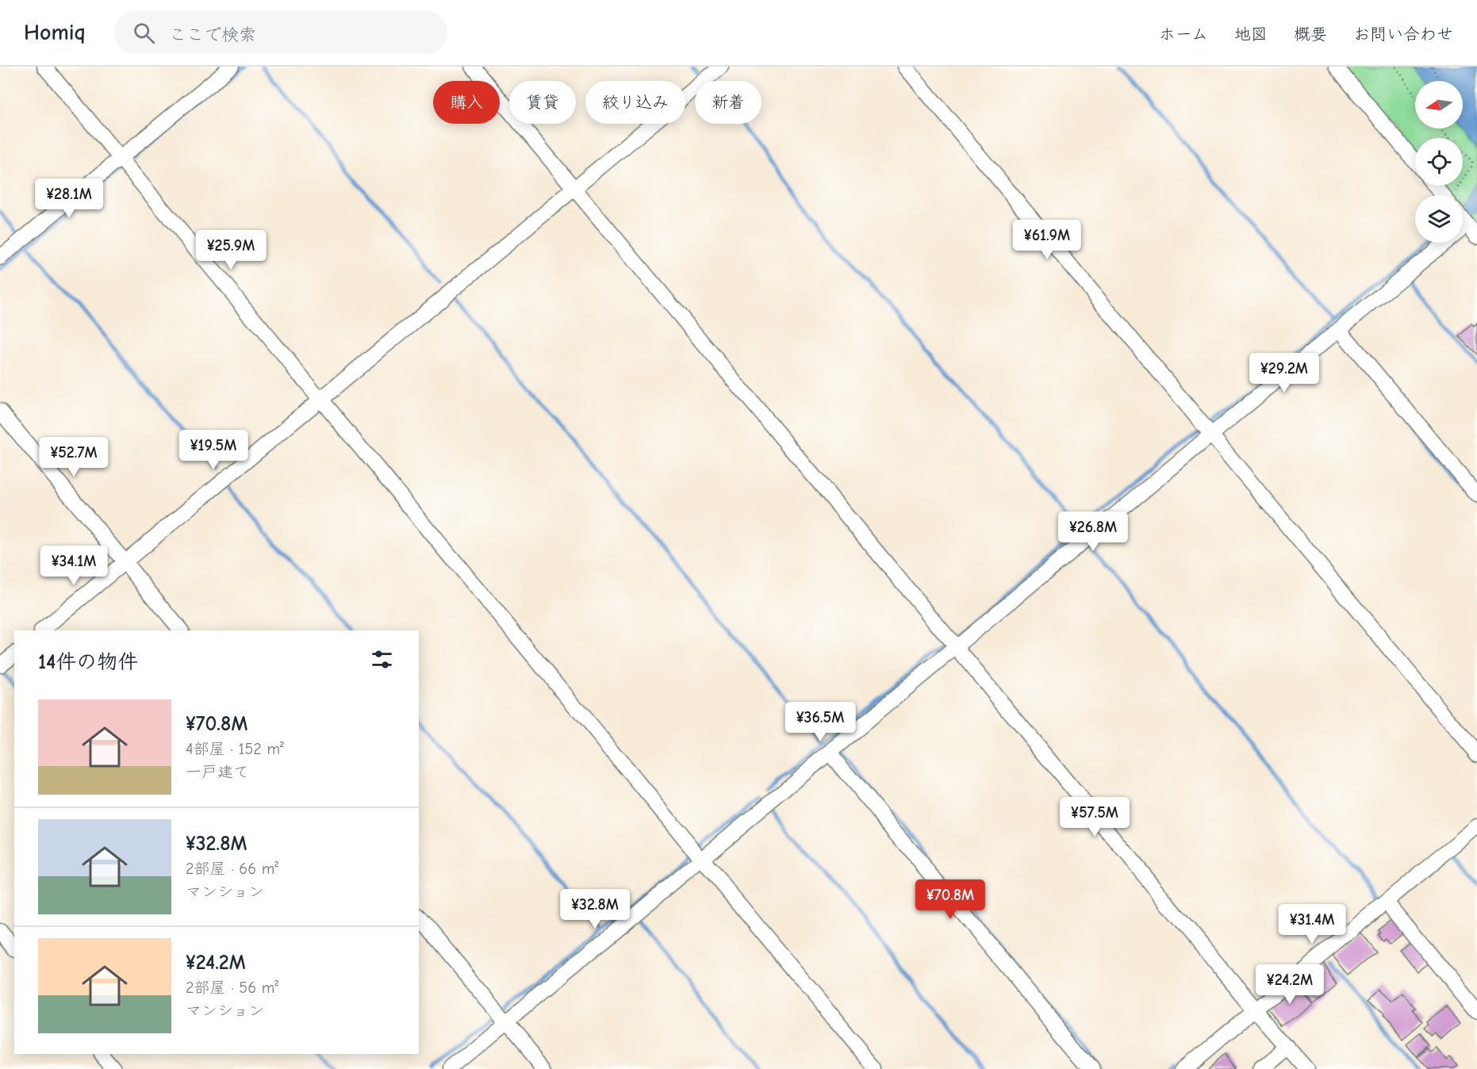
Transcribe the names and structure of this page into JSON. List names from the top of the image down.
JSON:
{
  "north": "left",
  "page": {
    "header": "Homiq",
    "search": "ここで検索",
    "nav": [
      "ホーム",
      "地図",
      "概要",
      "お問い合わせ"
    ],
    "chip": [
      "購入",
      "賃貸",
      "絞り込み",
      "新着"
    ],
    "price": [
      "¥28.1M",
      "¥61.9M",
      "¥25.9M",
      "¥29.2M",
      "¥19.5M",
      "¥52.7M",
      "¥26.8M",
      "¥34.1M",
      "¥36.5M",
      "¥57.5M",
      "¥70.8M",
      "¥32.8M",
      "¥31.4M",
      "¥24.2M"
    ],
    "heading": "14件の物件",
    "list": [
      {
        "name": "¥70.8M",
        "note": "4部屋 · 152 m² · 一戸建て"
      },
      {
        "name": "¥32.8M",
        "note": "2部屋 · 66 m² · マンション"
      },
      {
        "name": "¥24.2M",
        "note": "2部屋 · 56 m² · マンション"
      }
    ]
  }
}
